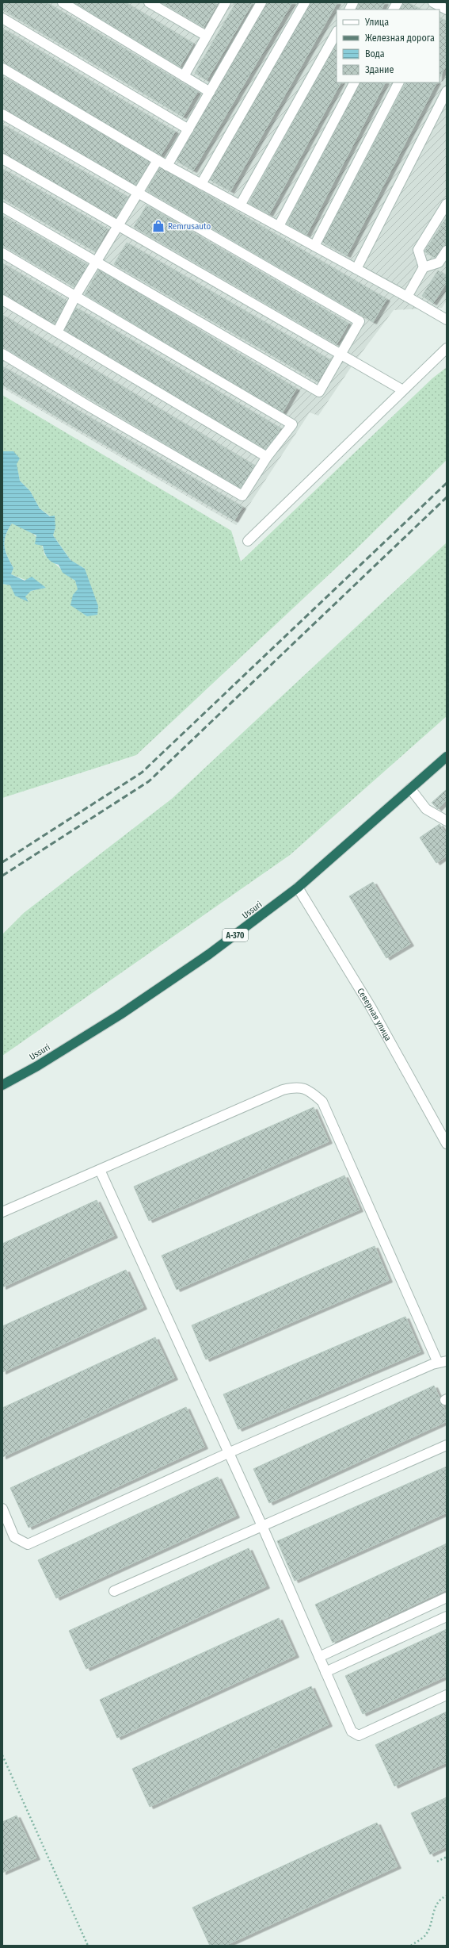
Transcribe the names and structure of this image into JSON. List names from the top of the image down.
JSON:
{
  "streets": {
    "highway": ["Ussuri", "А-370"],
    "street": ["Северная улица"]
  },
  "crossings": [
    ["Ussuri", "Северная улица"]
  ],
  "places": {
    "shop": ["Remrusauto"]
  },
  "legend": [
    "Улица",
    "Железная дорога",
    "Вода",
    "Здание"
  ]
}
